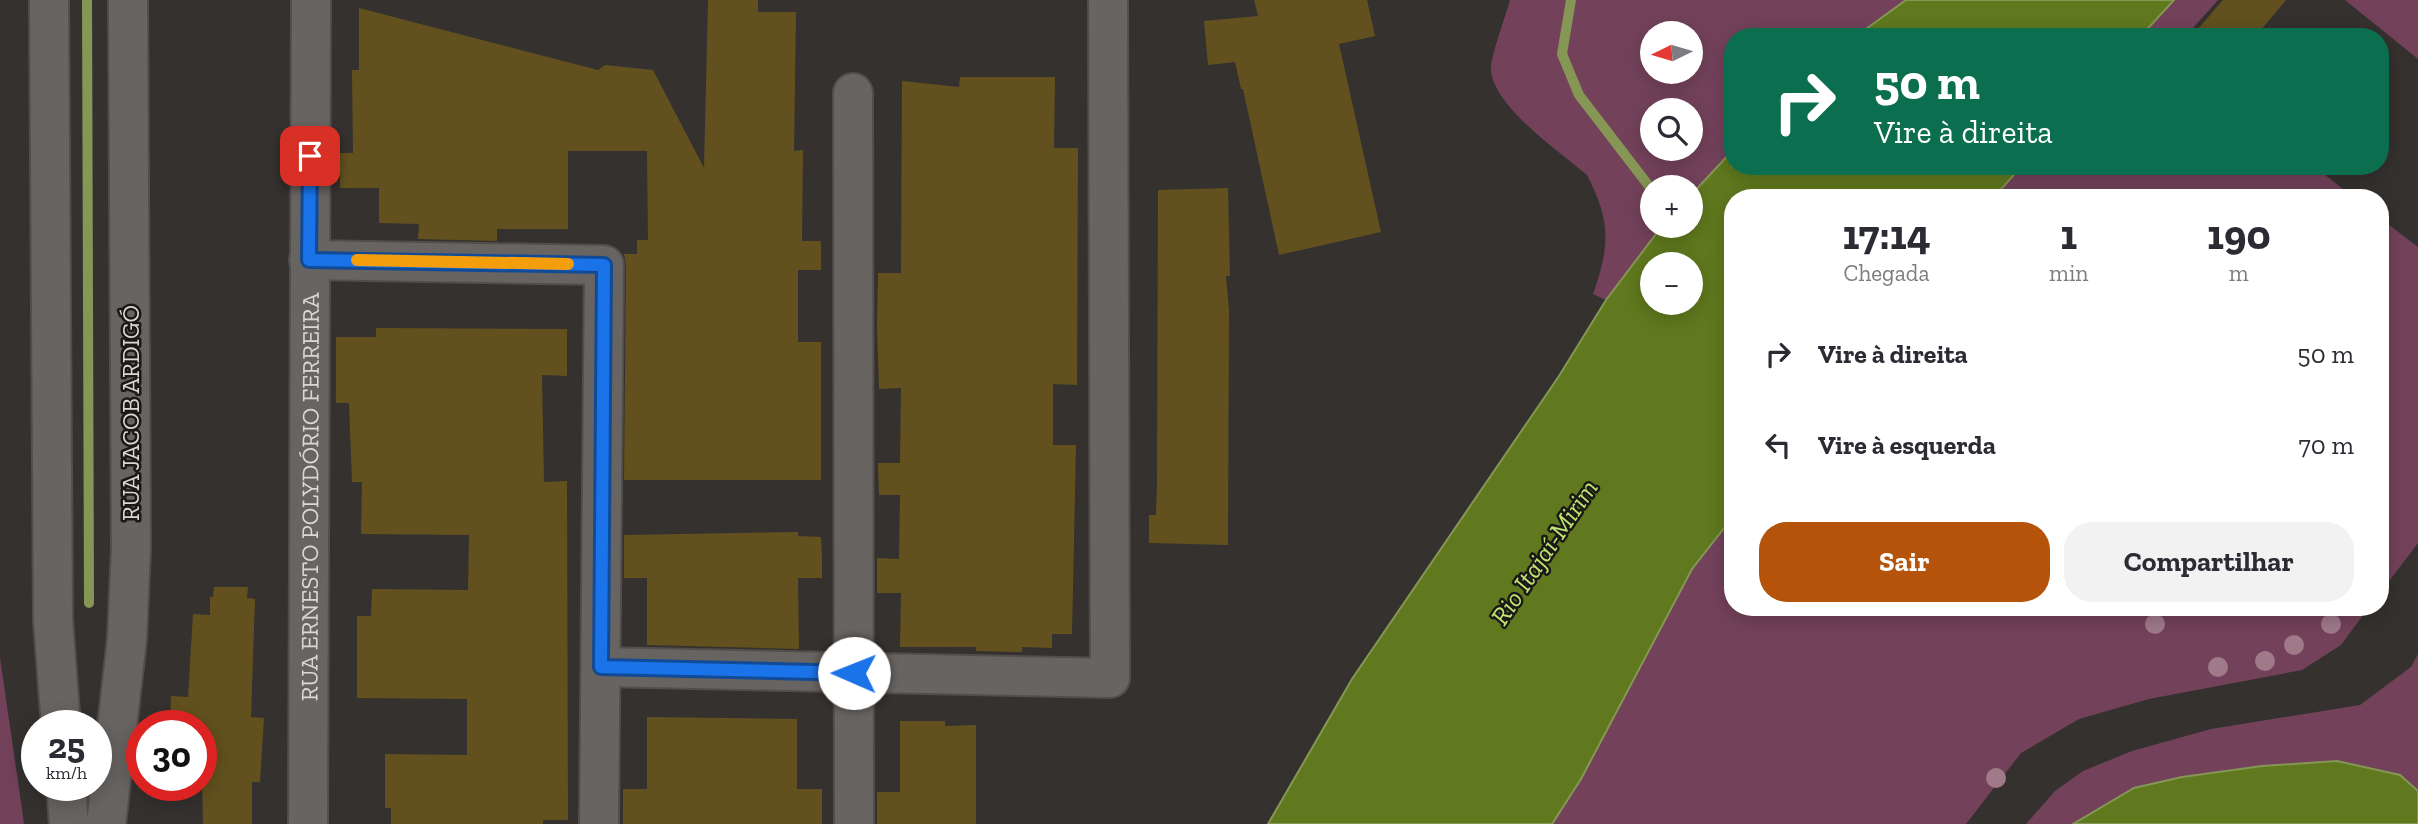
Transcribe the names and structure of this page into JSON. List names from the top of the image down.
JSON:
{
  "streets": {
    "street": ["RUA JACOB ARDIGÓ", "RUA ERNESTO POLYDÓRIO FERREIRA"]
  },
  "water": ["Rio Itajaí-Mirim"],
  "north": "left",
  "page": {
    "map_buttons": ["+", "−"],
    "turn": ["50 m", "Vire à direita"],
    "eta": [
      "17:14",
      "Chegada",
      "1",
      "min",
      "190",
      "m"
    ],
    "list": [
      {
        "name": "Vire à direita",
        "value": "50 m"
      },
      {
        "name": "Vire à esquerda",
        "value": "70 m"
      }
    ],
    "buttons": ["Sair", "Compartilhar"],
    "speed": "25 km/h",
    "limit": "30"
  }
}
